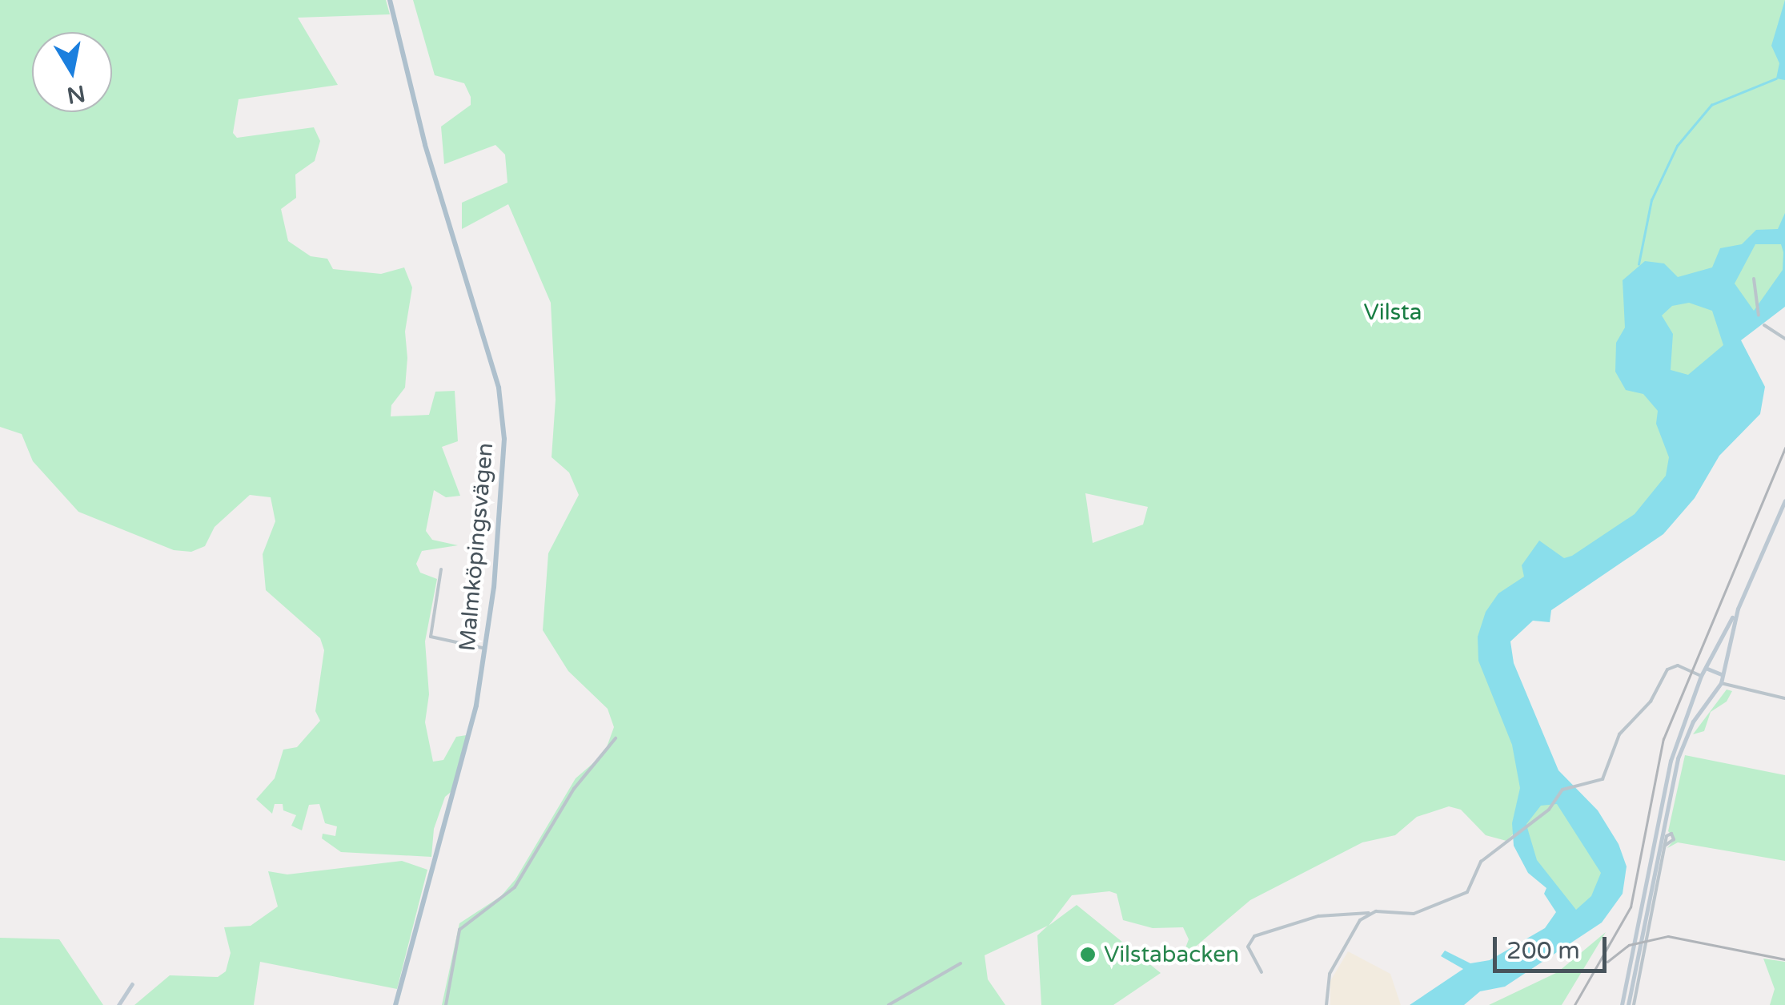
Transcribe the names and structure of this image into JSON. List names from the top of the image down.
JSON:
{
  "streets": {
    "main road": ["Malmköpingsvägen"]
  },
  "parks": ["Vilsta"],
  "places": ["Vilstabacken"],
  "scale_bar": "200 m",
  "north": "bottom"
}
